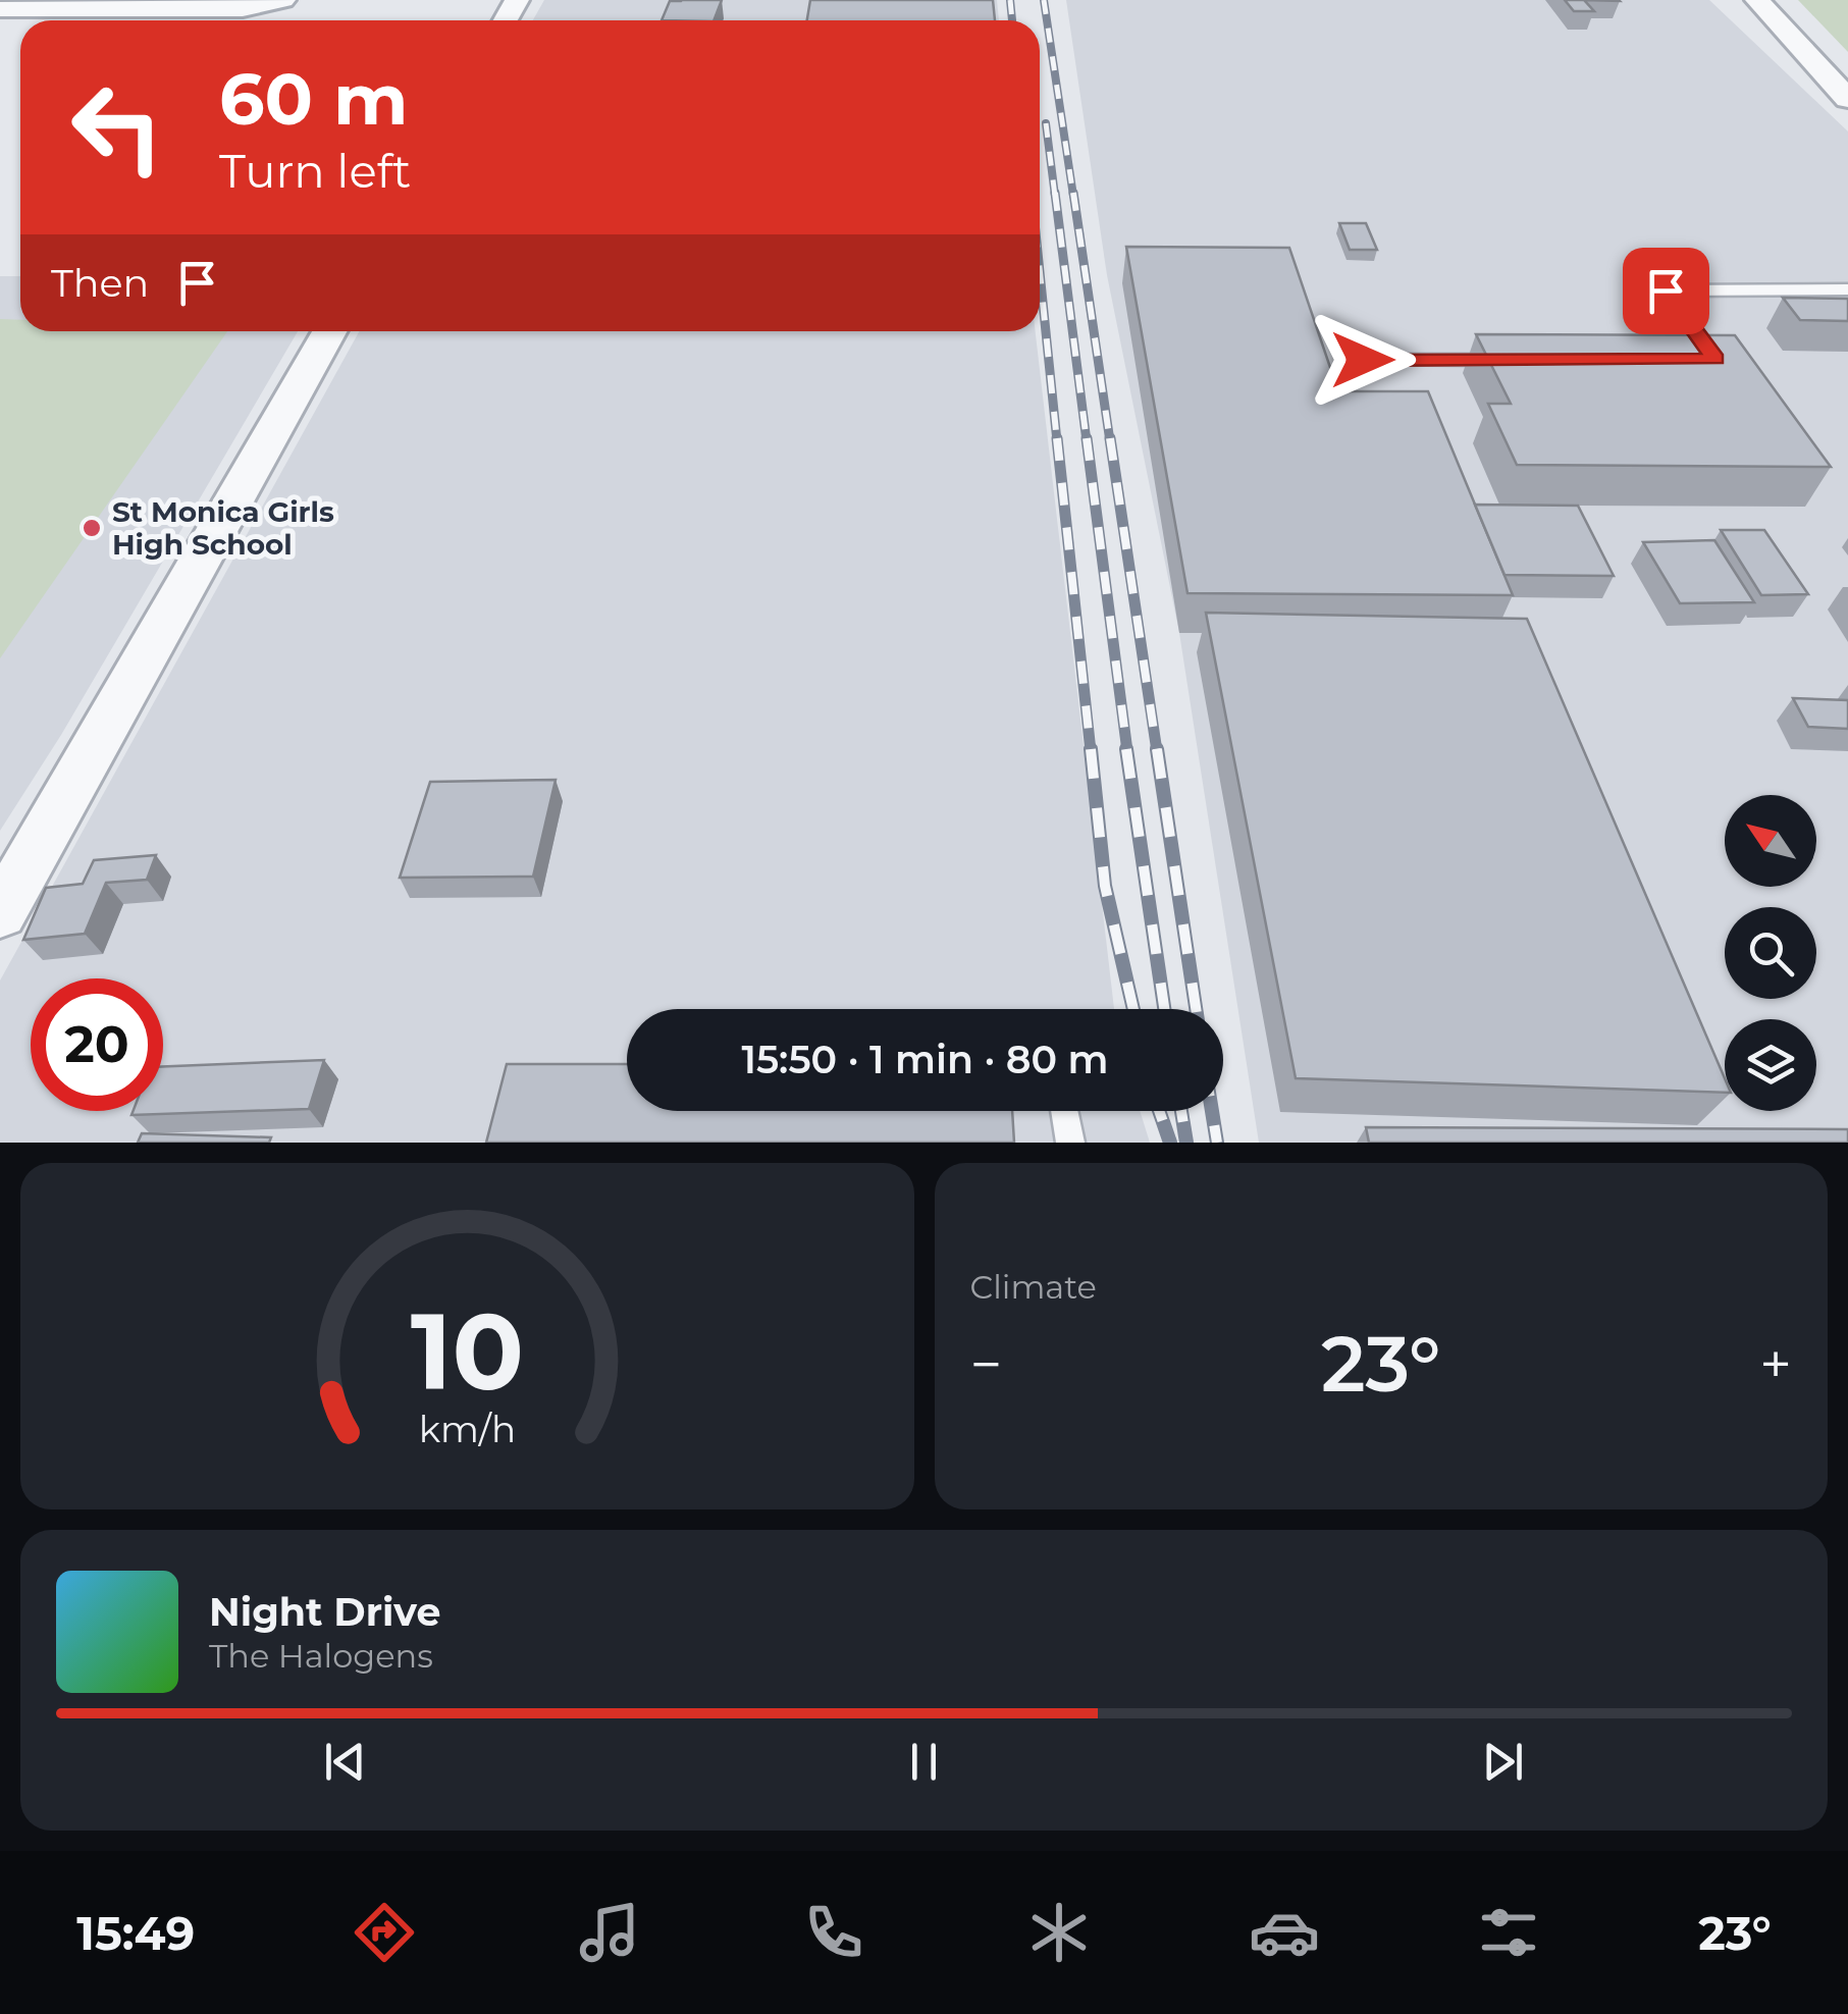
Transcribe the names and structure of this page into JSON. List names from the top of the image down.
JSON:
{
  "places": ["St Monica Girls High School"],
  "north": "top left",
  "page": {
    "turn": ["60 m", "Turn left"],
    "then": "Then",
    "limit": "20",
    "trip": "15:50 · 1 min · 80 m",
    "tile": "Climate",
    "heat": ["−", "23°", "+"],
    "song": ["Night Drive", "The Halogens"],
    "tabs": ["15:49", "23°"],
    "gauge": ["10", "km/h"]
  }
}
